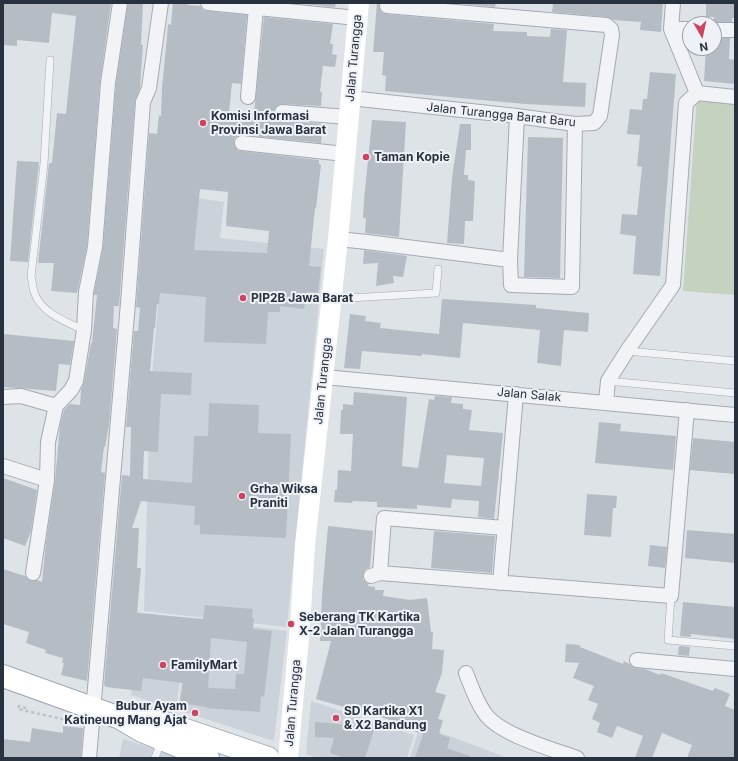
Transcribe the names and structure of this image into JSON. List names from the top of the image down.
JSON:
{
  "streets": {
    "main road": ["Jalan Turangga"],
    "street": ["Jalan Turangga Barat Baru", "Jalan Salak"]
  },
  "crossings": [
    ["Jalan Turangga", "Jalan Turangga Barat Baru"],
    ["Jalan Turangga", "Jalan Salak"]
  ],
  "places": [
    "Komisi Informasi Provinsi Jawa Barat",
    "Taman Kopie",
    "PIP2B Jawa Barat",
    "Grha Wiksa Praniti",
    "Seberang TK Kartika X-2 Jalan Turangga",
    "FamilyMart",
    "Bubur Ayam Katineung Mang Ajat",
    "SD Kartika X1 & X2 Bandung"
  ],
  "north": "bottom"
}
